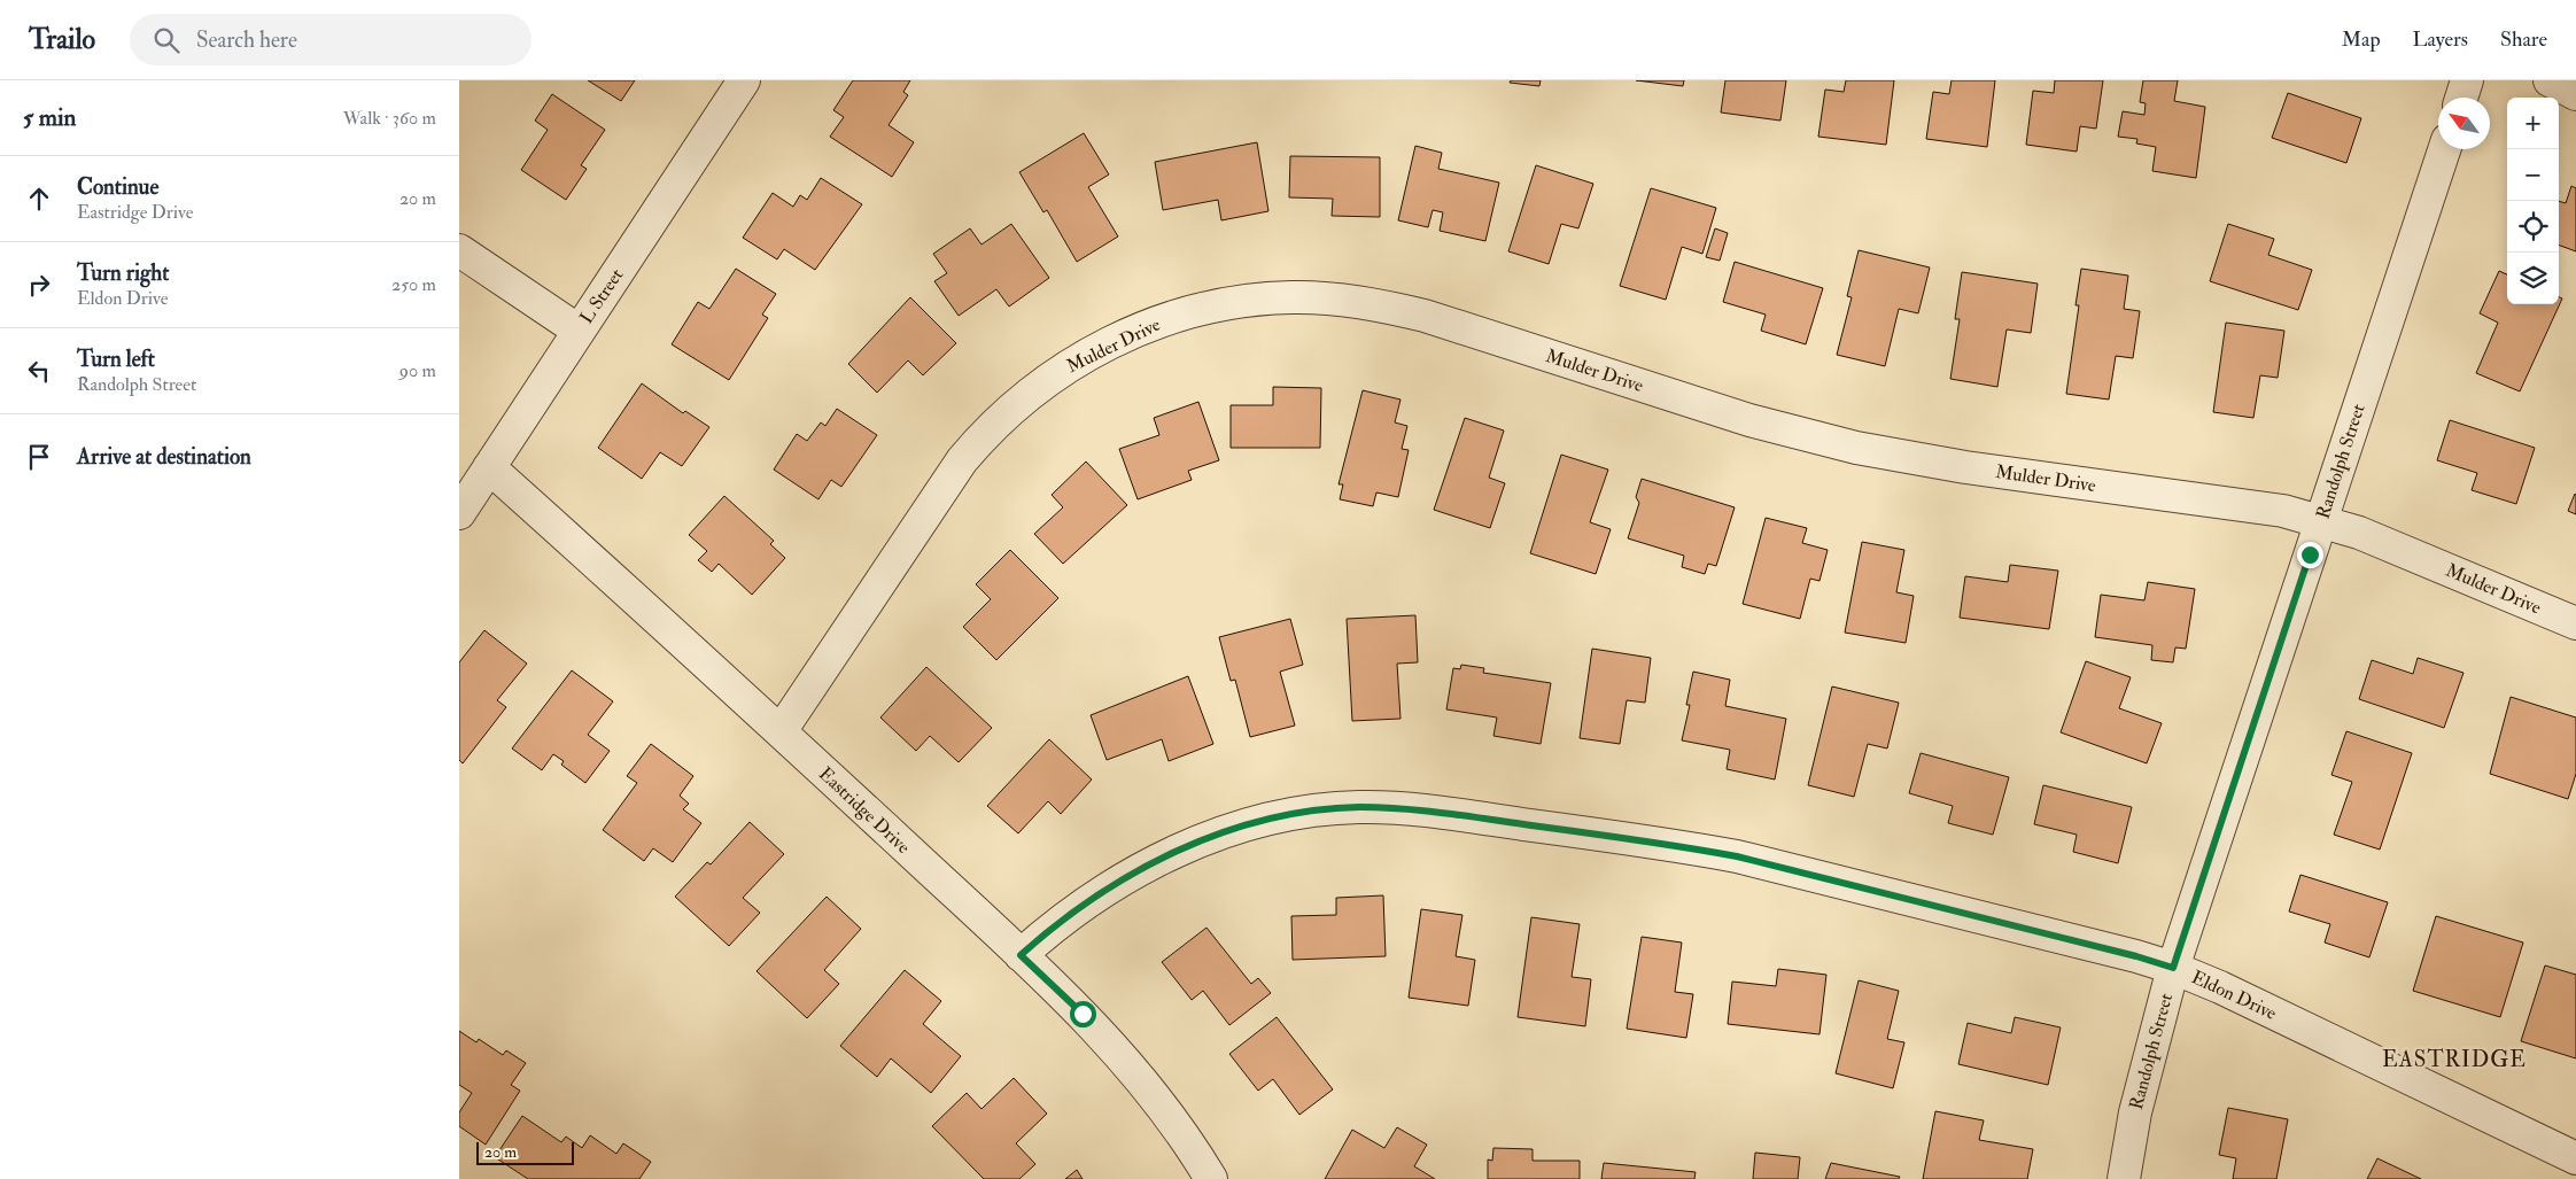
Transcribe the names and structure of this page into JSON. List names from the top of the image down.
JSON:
{
  "streets": {
    "street": [
      "L Street",
      "Mulder Drive",
      "Randolph Street",
      "Eastridge Drive",
      "Eldon Drive"
    ]
  },
  "crossings": [
    ["L Street", "Eastridge Drive"],
    ["Mulder Drive", "Randolph Street"],
    ["Mulder Drive", "Eastridge Drive"],
    ["Randolph Street", "Eldon Drive"],
    ["Eastridge Drive", "Eldon Drive"]
  ],
  "districts": ["EASTRIDGE"],
  "scale_bar": "20 m",
  "north": "top left",
  "page": {
    "header": "Trailo",
    "search": "Search here",
    "nav": ["Map", "Layers", "Share"],
    "heading": ["5 min", "Walk · 360 m"],
    "map_buttons": ["+", "−"],
    "list": [
      ["Continue", "Eastridge Drive", "20 m"],
      ["Turn right", "Eldon Drive", "250 m"],
      ["Turn left", "Randolph Street", "90 m"],
      "Arrive at destination"
    ],
    "scale": "20 m"
  }
}
